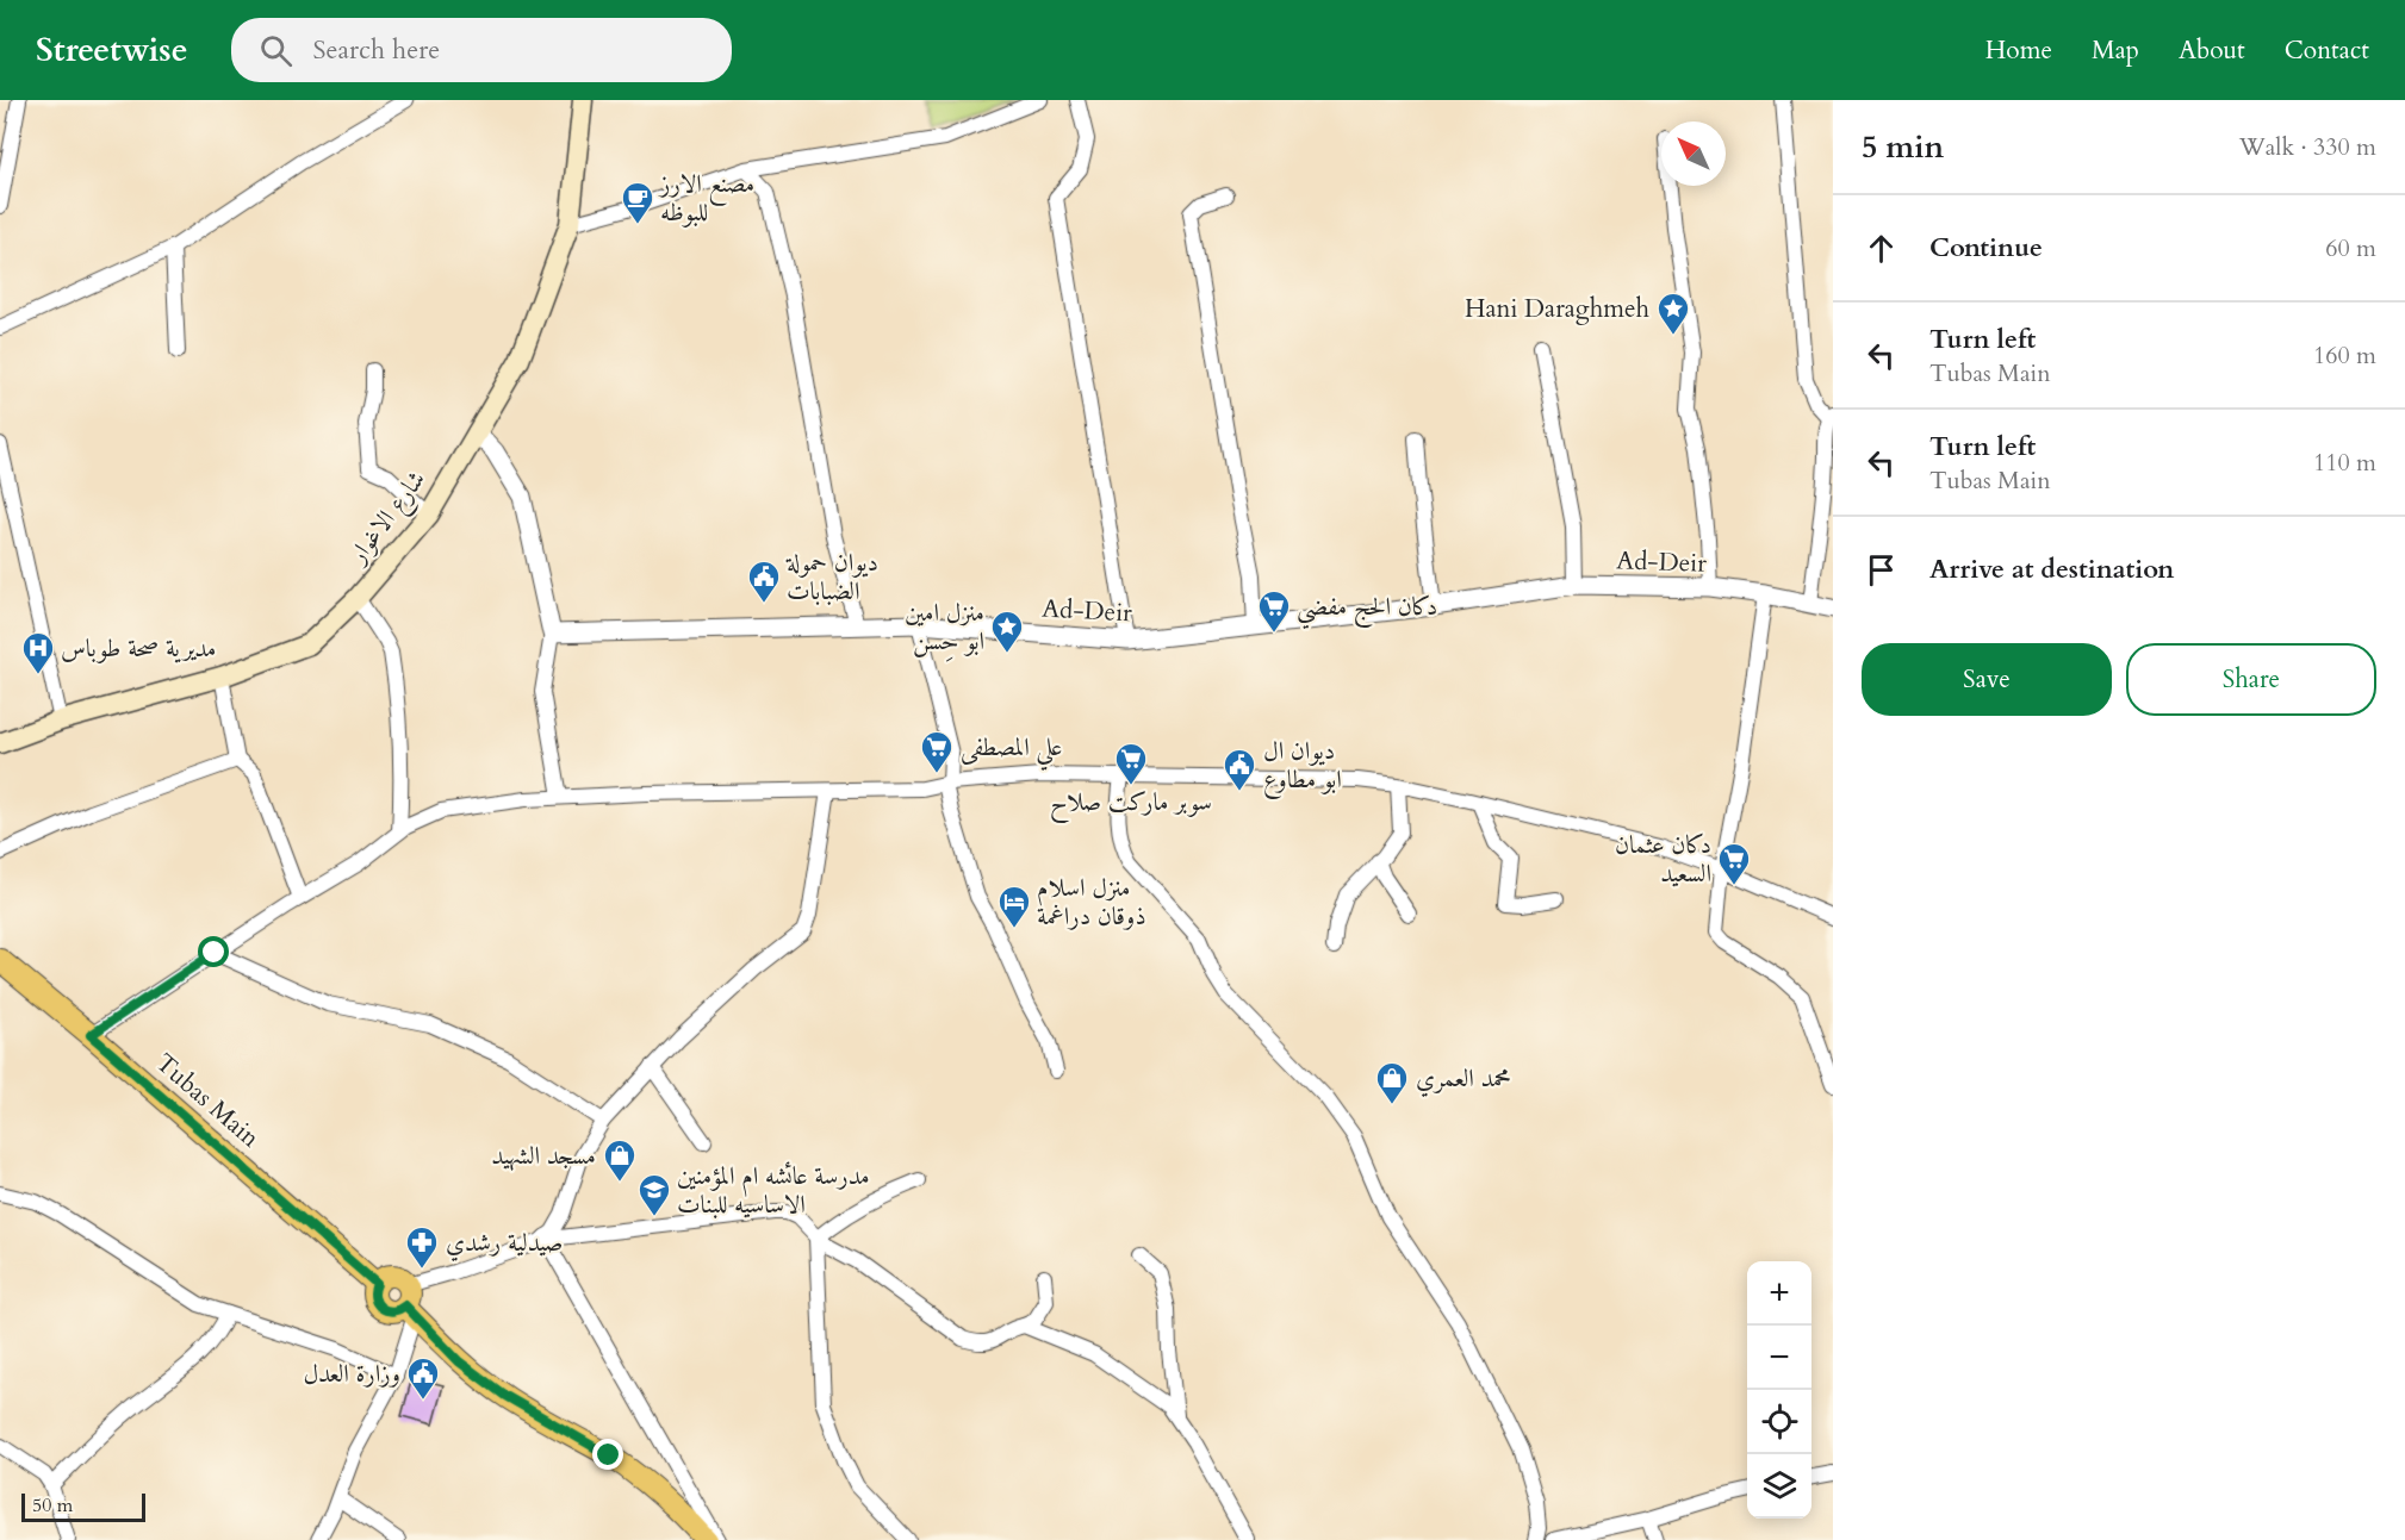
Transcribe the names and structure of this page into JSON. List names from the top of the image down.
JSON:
{
  "streets": {
    "main road": ["شارع الاغوار", "Tubas Main"],
    "street": ["Ad-Deir"]
  },
  "places": {
    "cafe": ["مصنع الارز للبوظه"],
    "place": ["Hani Daraghmeh", "منزل امين ابو حِسن"],
    "public building": ["ديوان حمولة الضبابات", "ديوان ال ابو مطاوع", "وزارة العدل"],
    "supermarket": [
      "دكان الحج مفضي",
      "علي المصطفى",
      "سوبر ماركت صلاح",
      "دكان عثمان السعيد"
    ],
    "hospital": ["مديرية صحة طوباس"],
    "hotel": ["منزل اسلام ذوقان دراغمة"],
    "shop": ["محمد العمري", "مسجد الشهيد"],
    "school or university": ["مدرسة عائشه ام المؤمنين الاساسيه للبنات"],
    "pharmacy": ["صيدلية رشدي"]
  },
  "scale_bar": "50 m",
  "north": "top left",
  "page": {
    "header": "Streetwise",
    "search": "Search here",
    "nav": [
      "Home",
      "Map",
      "About",
      "Contact"
    ],
    "heading": ["5 min", "Walk · 330 m"],
    "list": [
      ["Continue", "60 m"],
      ["Turn left", "Tubas Main", "160 m"],
      ["Turn left", "Tubas Main", "110 m"],
      "Arrive at destination"
    ],
    "buttons": ["Save", "Share"],
    "map_buttons": ["+", "−"],
    "scale": "50 m"
  }
}
